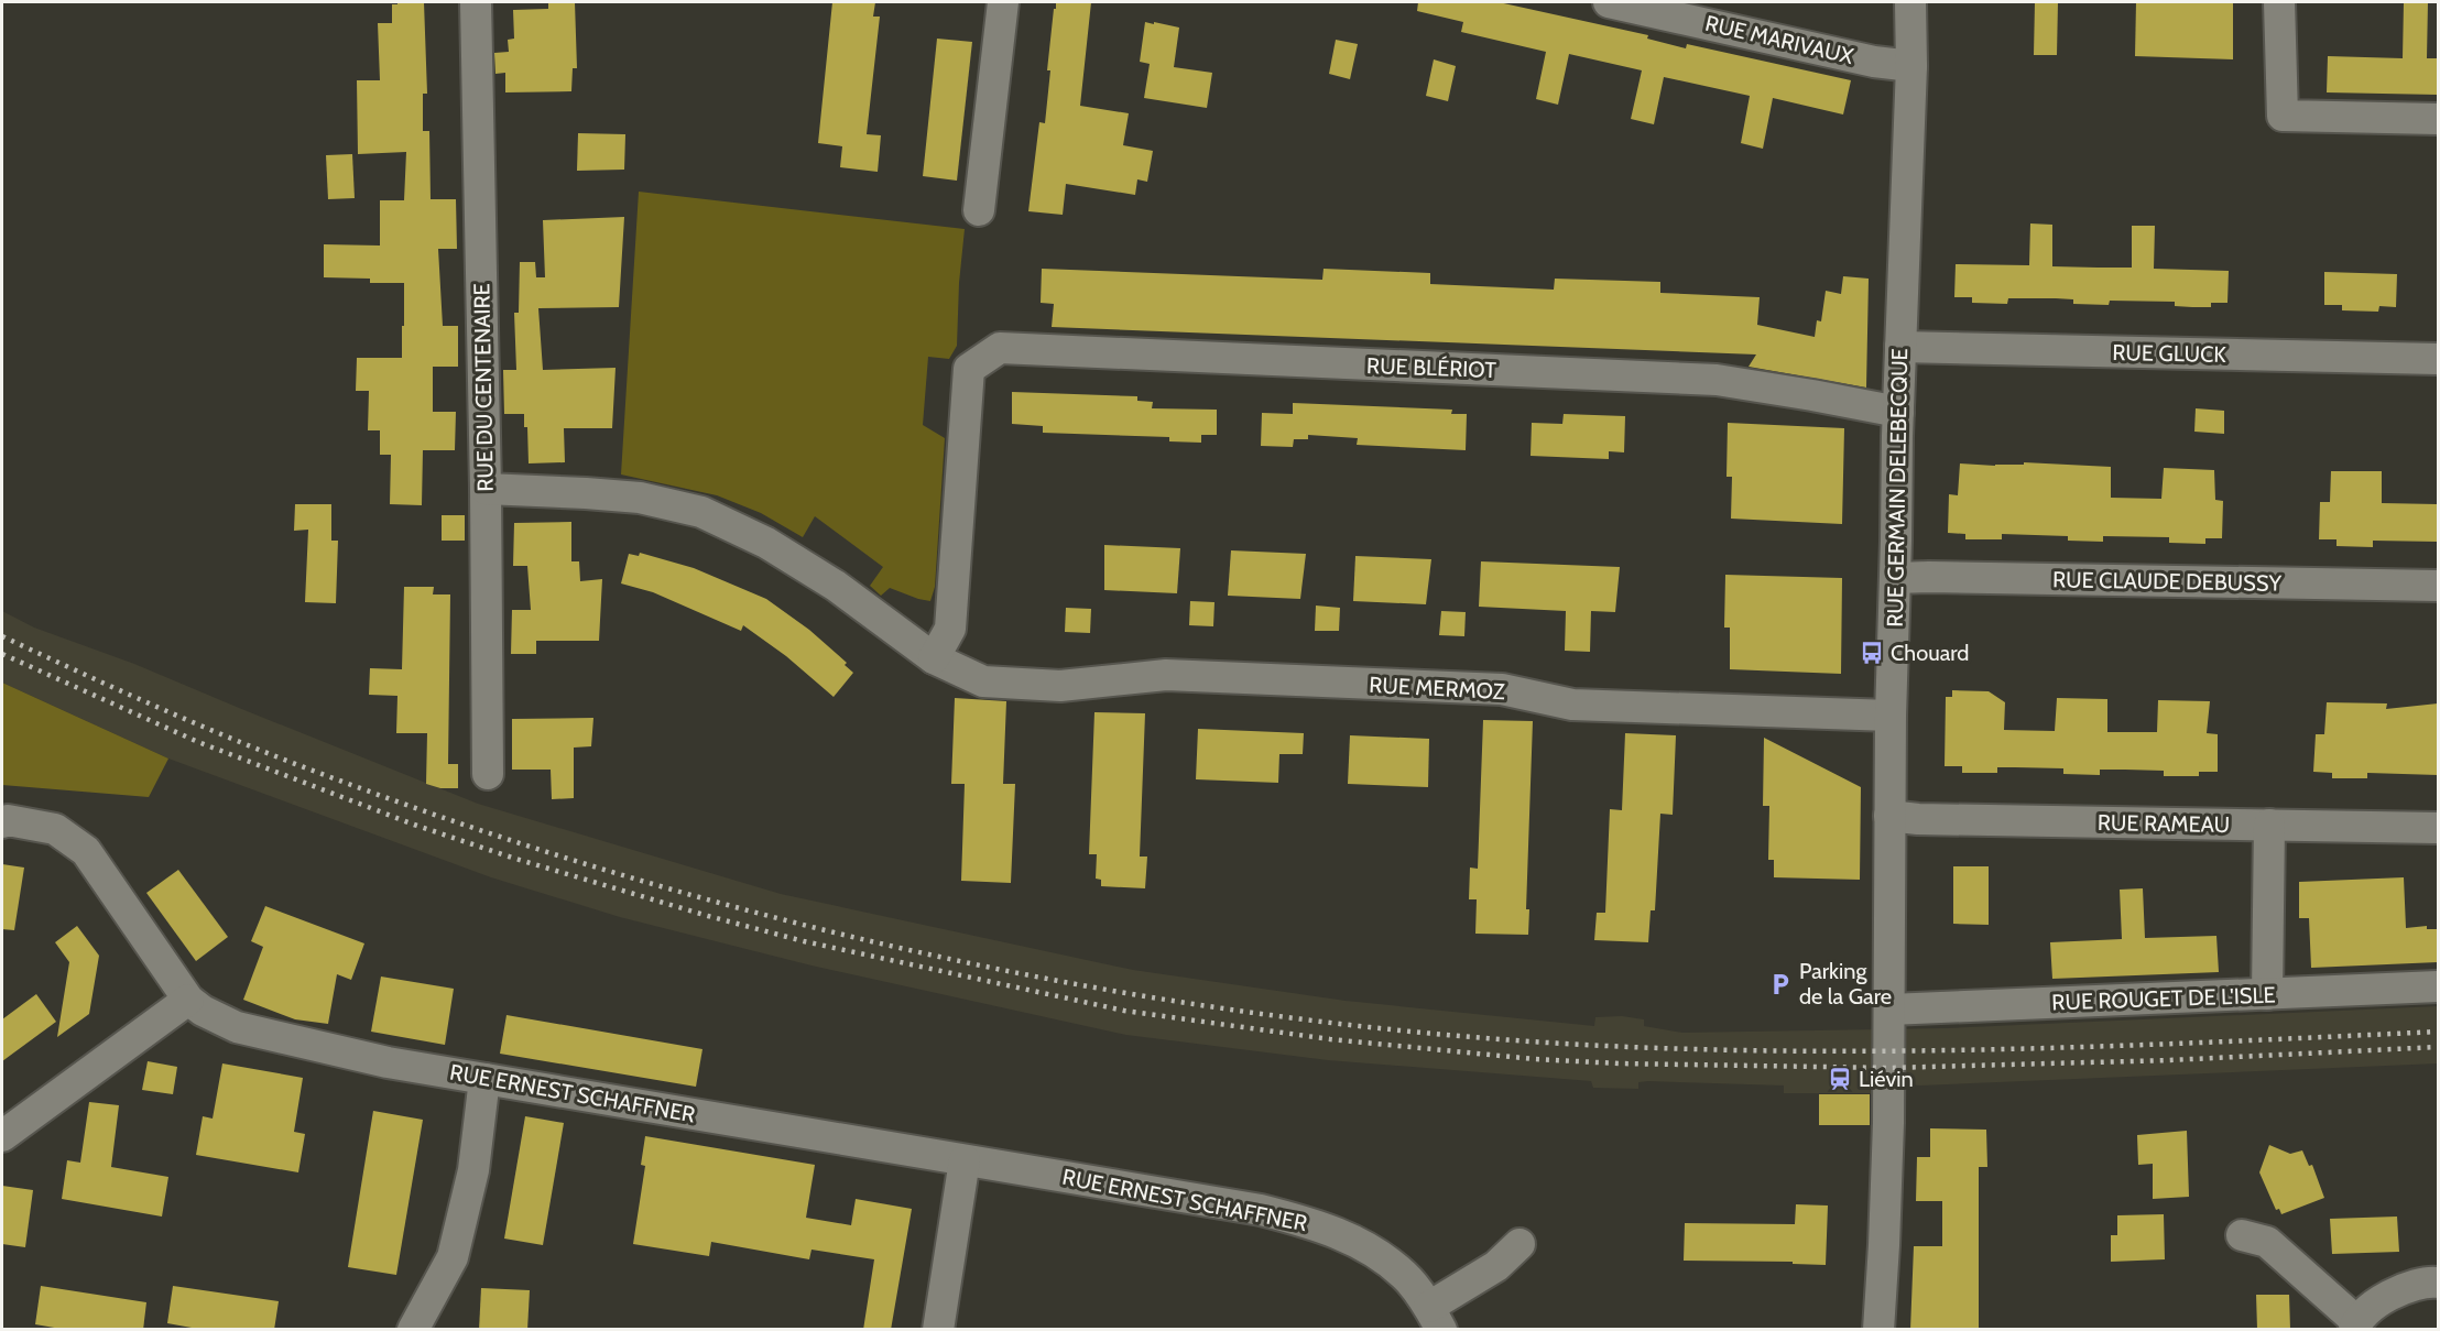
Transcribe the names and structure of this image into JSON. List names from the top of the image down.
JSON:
{
  "streets": {
    "street": [
      "RUE MARIVAUX",
      "RUE GLUCK",
      "RUE BLÉRIOT",
      "RUE DU CENTENAIRE",
      "RUE GERMAIN DELEBECQUE",
      "RUE CLAUDE DEBUSSY",
      "RUE MERMOZ",
      "RUE RAMEAU",
      "RUE ROUGET DE L'ISLE",
      "RUE ERNEST SCHAFFNER"
    ]
  },
  "crossings": [
    ["RUE MARIVAUX", "RUE GERMAIN DELEBECQUE"],
    ["RUE GLUCK", "RUE GERMAIN DELEBECQUE"],
    ["RUE BLÉRIOT", "RUE GERMAIN DELEBECQUE"],
    ["RUE BLÉRIOT", "RUE MERMOZ"],
    ["RUE GERMAIN DELEBECQUE", "RUE CLAUDE DEBUSSY"],
    ["RUE GERMAIN DELEBECQUE", "RUE MERMOZ"],
    ["RUE GERMAIN DELEBECQUE", "RUE RAMEAU"],
    ["RUE GERMAIN DELEBECQUE", "RUE ROUGET DE L'ISLE"]
  ],
  "places": {
    "bus stop": ["Chouard"],
    "parking": ["Parking de la Gare"],
    "station": ["Liévin"]
  }
}
